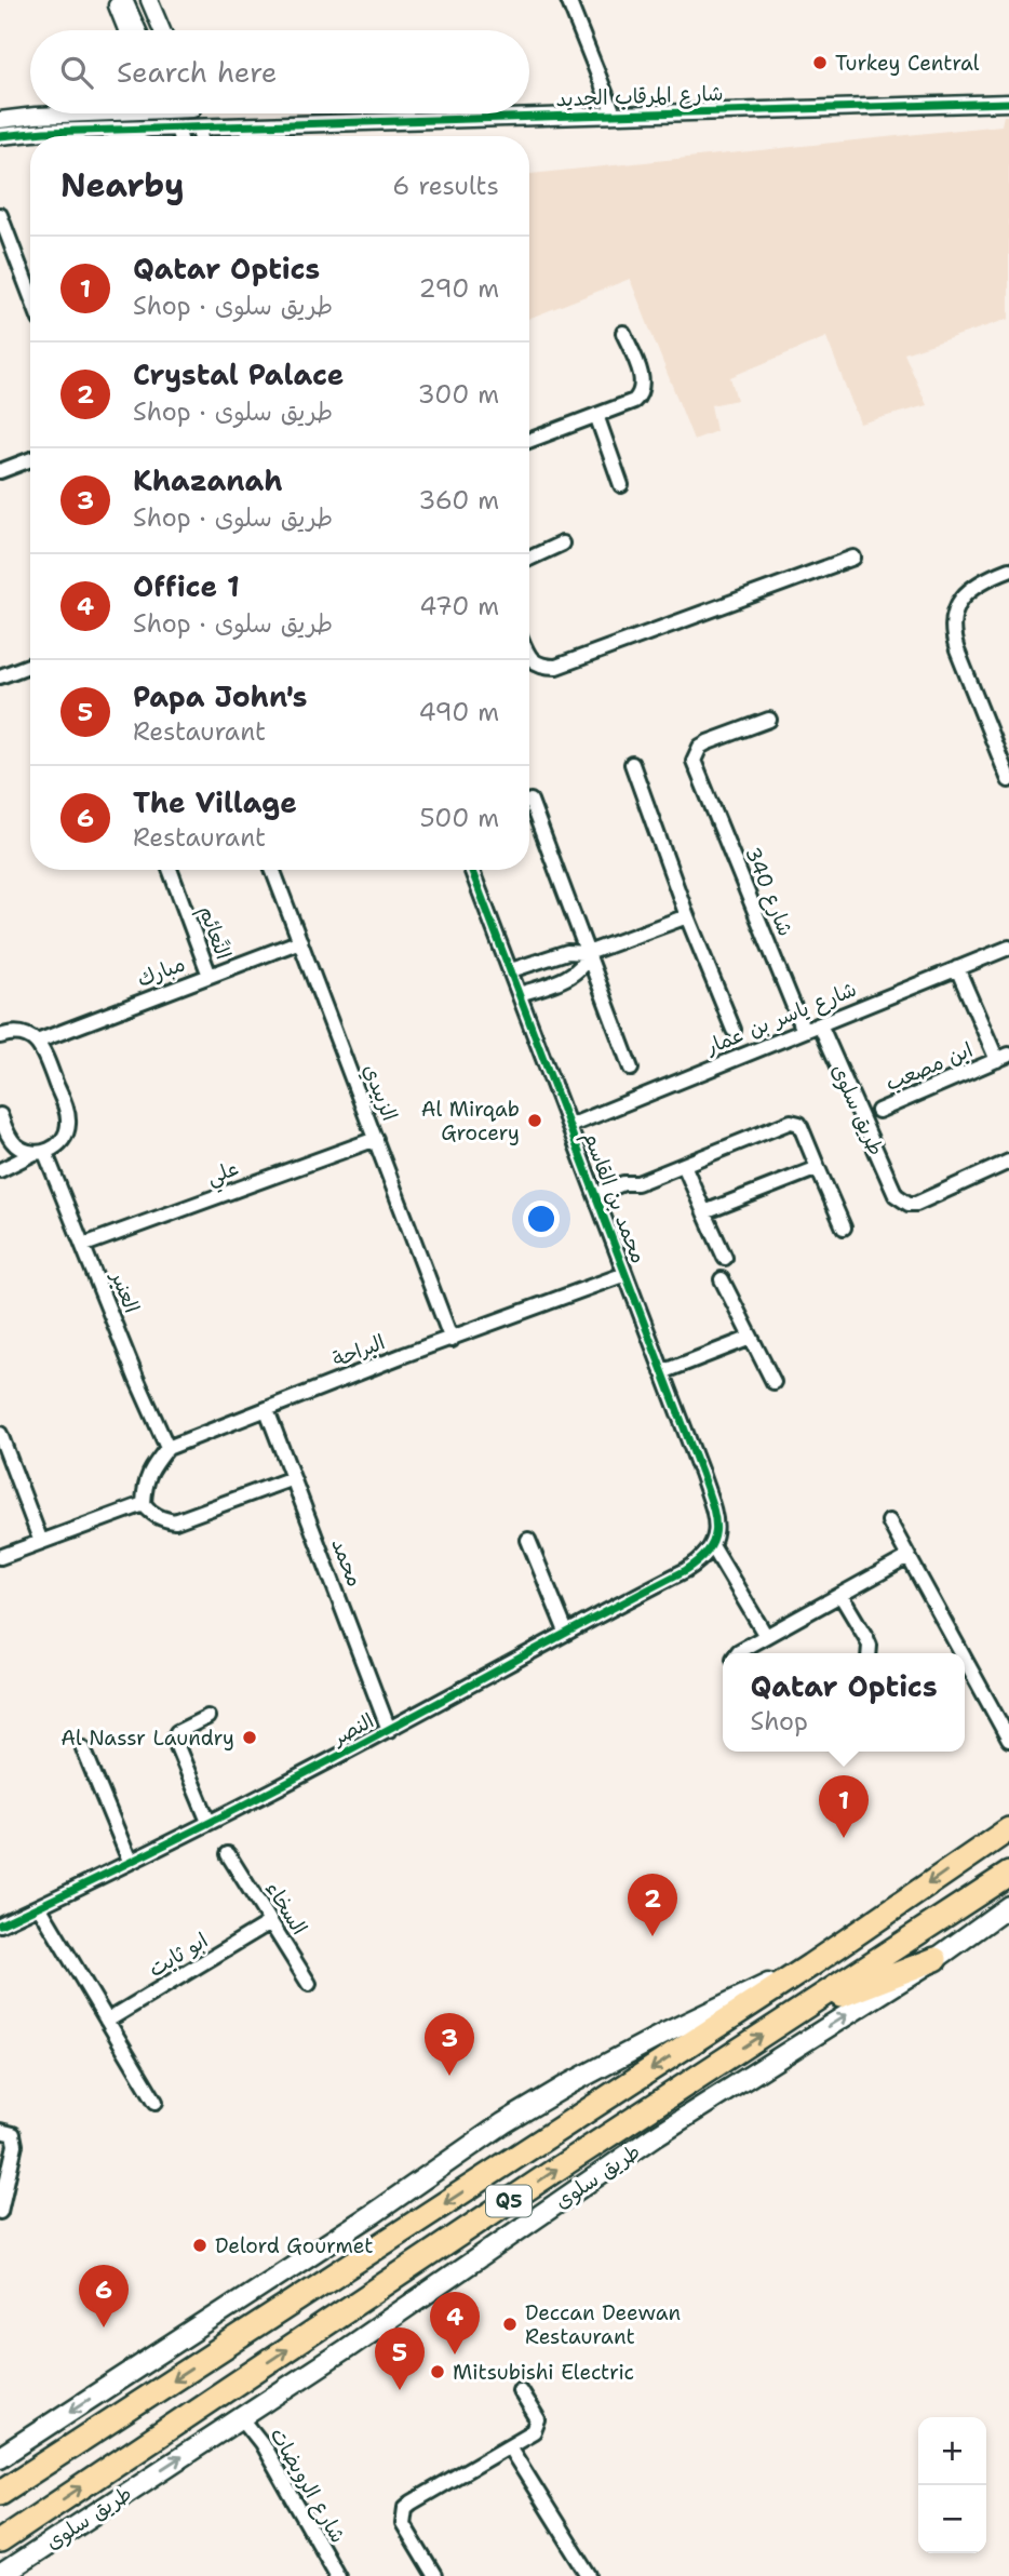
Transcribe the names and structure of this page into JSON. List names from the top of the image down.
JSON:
{
  "streets": {
    "highway": ["طريق سلوى", "Q5"],
    "street": [
      "شارع المرقاب الجديد",
      "شارع 340",
      "النًعائم",
      "مبارك",
      "شارع ياسر بن عمار",
      "ابن مصعب",
      "الزبيدي",
      "علي",
      "محمد بن القاسم",
      "العنبر",
      "البراحة",
      "محمد",
      "النصر",
      "السخاء",
      "ابو ثابت",
      "شارع الرويضات"
    ]
  },
  "crossings": [
    ["شارع 340", "شارع ياسر بن عمار"],
    ["النًعائم", "مبارك"],
    ["مبارك", "الزبيدي"],
    ["شارع ياسر بن عمار", "ابن مصعب"],
    ["شارع ياسر بن عمار", "طريق سلوى"],
    ["شارع ياسر بن عمار", "محمد بن القاسم"],
    ["الزبيدي", "علي"],
    ["الزبيدي", "البراحة"],
    ["طريق سلوى", "شارع الرويضات"],
    ["علي", "العنبر"],
    ["محمد بن القاسم", "البراحة"],
    ["محمد بن القاسم", "النصر"],
    ["العنبر", "البراحة"],
    ["البراحة", "محمد"],
    ["محمد", "النصر"],
    ["السخاء", "ابو ثابت"]
  ],
  "one_way": ["طريق سلوى"],
  "places": [
    "Turkey Central",
    "Al Mirqab Grocery",
    "Al Nassr Laundry",
    "Delord Gourmet",
    "Deccan Deewan Restaurant",
    "Mitsubishi Electric"
  ],
  "page": {
    "search": "Search here",
    "heading": ["Nearby", "6 results"],
    "list": [
      {
        "mark": "1",
        "name": "Qatar Optics",
        "note": "Shop · طريق سلوى",
        "value": "290 m"
      },
      {
        "mark": "2",
        "name": "Crystal Palace",
        "note": "Shop · طريق سلوى",
        "value": "300 m"
      },
      {
        "mark": "3",
        "name": "Khazanah",
        "note": "Shop · طريق سلوى",
        "value": "360 m"
      },
      {
        "mark": "4",
        "name": "Office 1",
        "note": "Shop · طريق سلوى",
        "value": "470 m"
      },
      {
        "mark": "5",
        "name": "Papa John's",
        "note": "Restaurant",
        "value": "490 m"
      },
      {
        "mark": "6",
        "name": "The Village",
        "note": "Restaurant",
        "value": "500 m"
      }
    ],
    "popup": ["Qatar Optics", "Shop"],
    "pins": [
      "1",
      "2",
      "3",
      "6",
      "4",
      "5"
    ],
    "map_buttons": ["+", "−"]
  }
}
